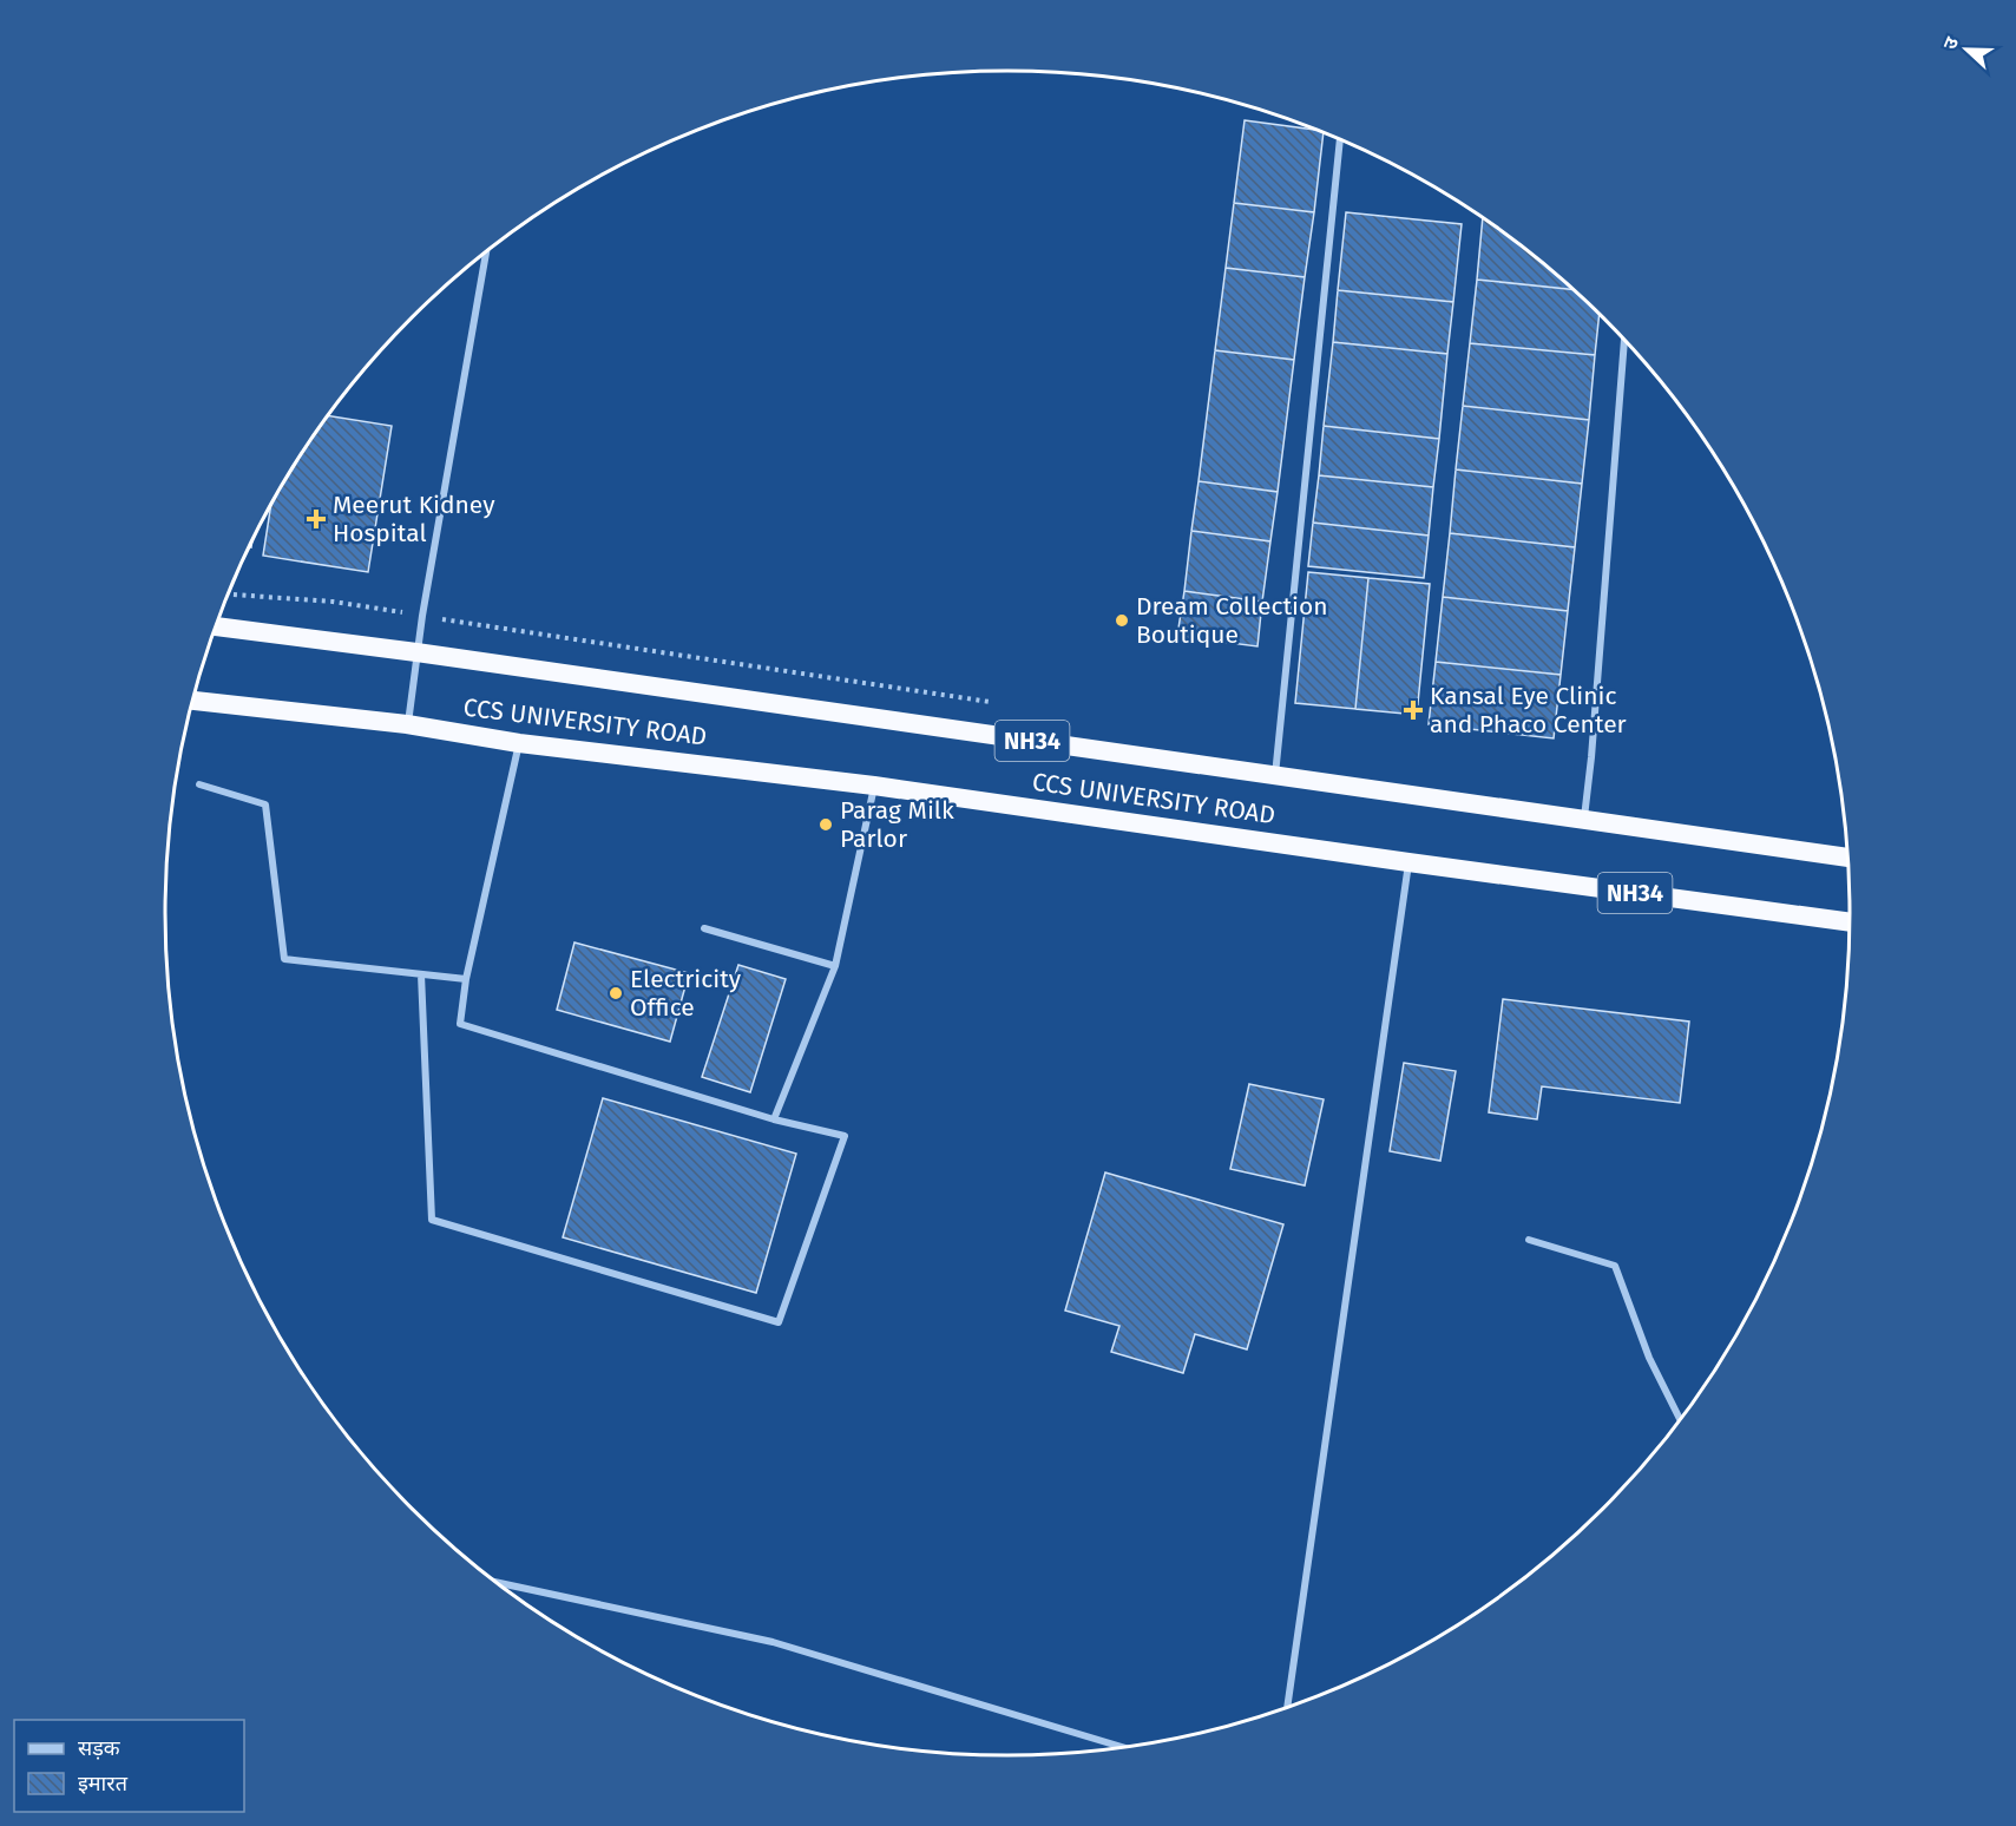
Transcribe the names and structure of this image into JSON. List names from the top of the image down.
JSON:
{
  "streets": {
    "highway": ["CCS UNIVERSITY ROAD", "NH34"]
  },
  "places": {
    "health": ["Meerut Kidney Hospital", "Kansal Eye Clinic and Phaco Center"],
    "other": ["Dream Collection Boutique", "Parag Milk Parlor", "Electricity Office"]
  },
  "legend": ["सड़क", "इमारत"],
  "north": "left"
}
